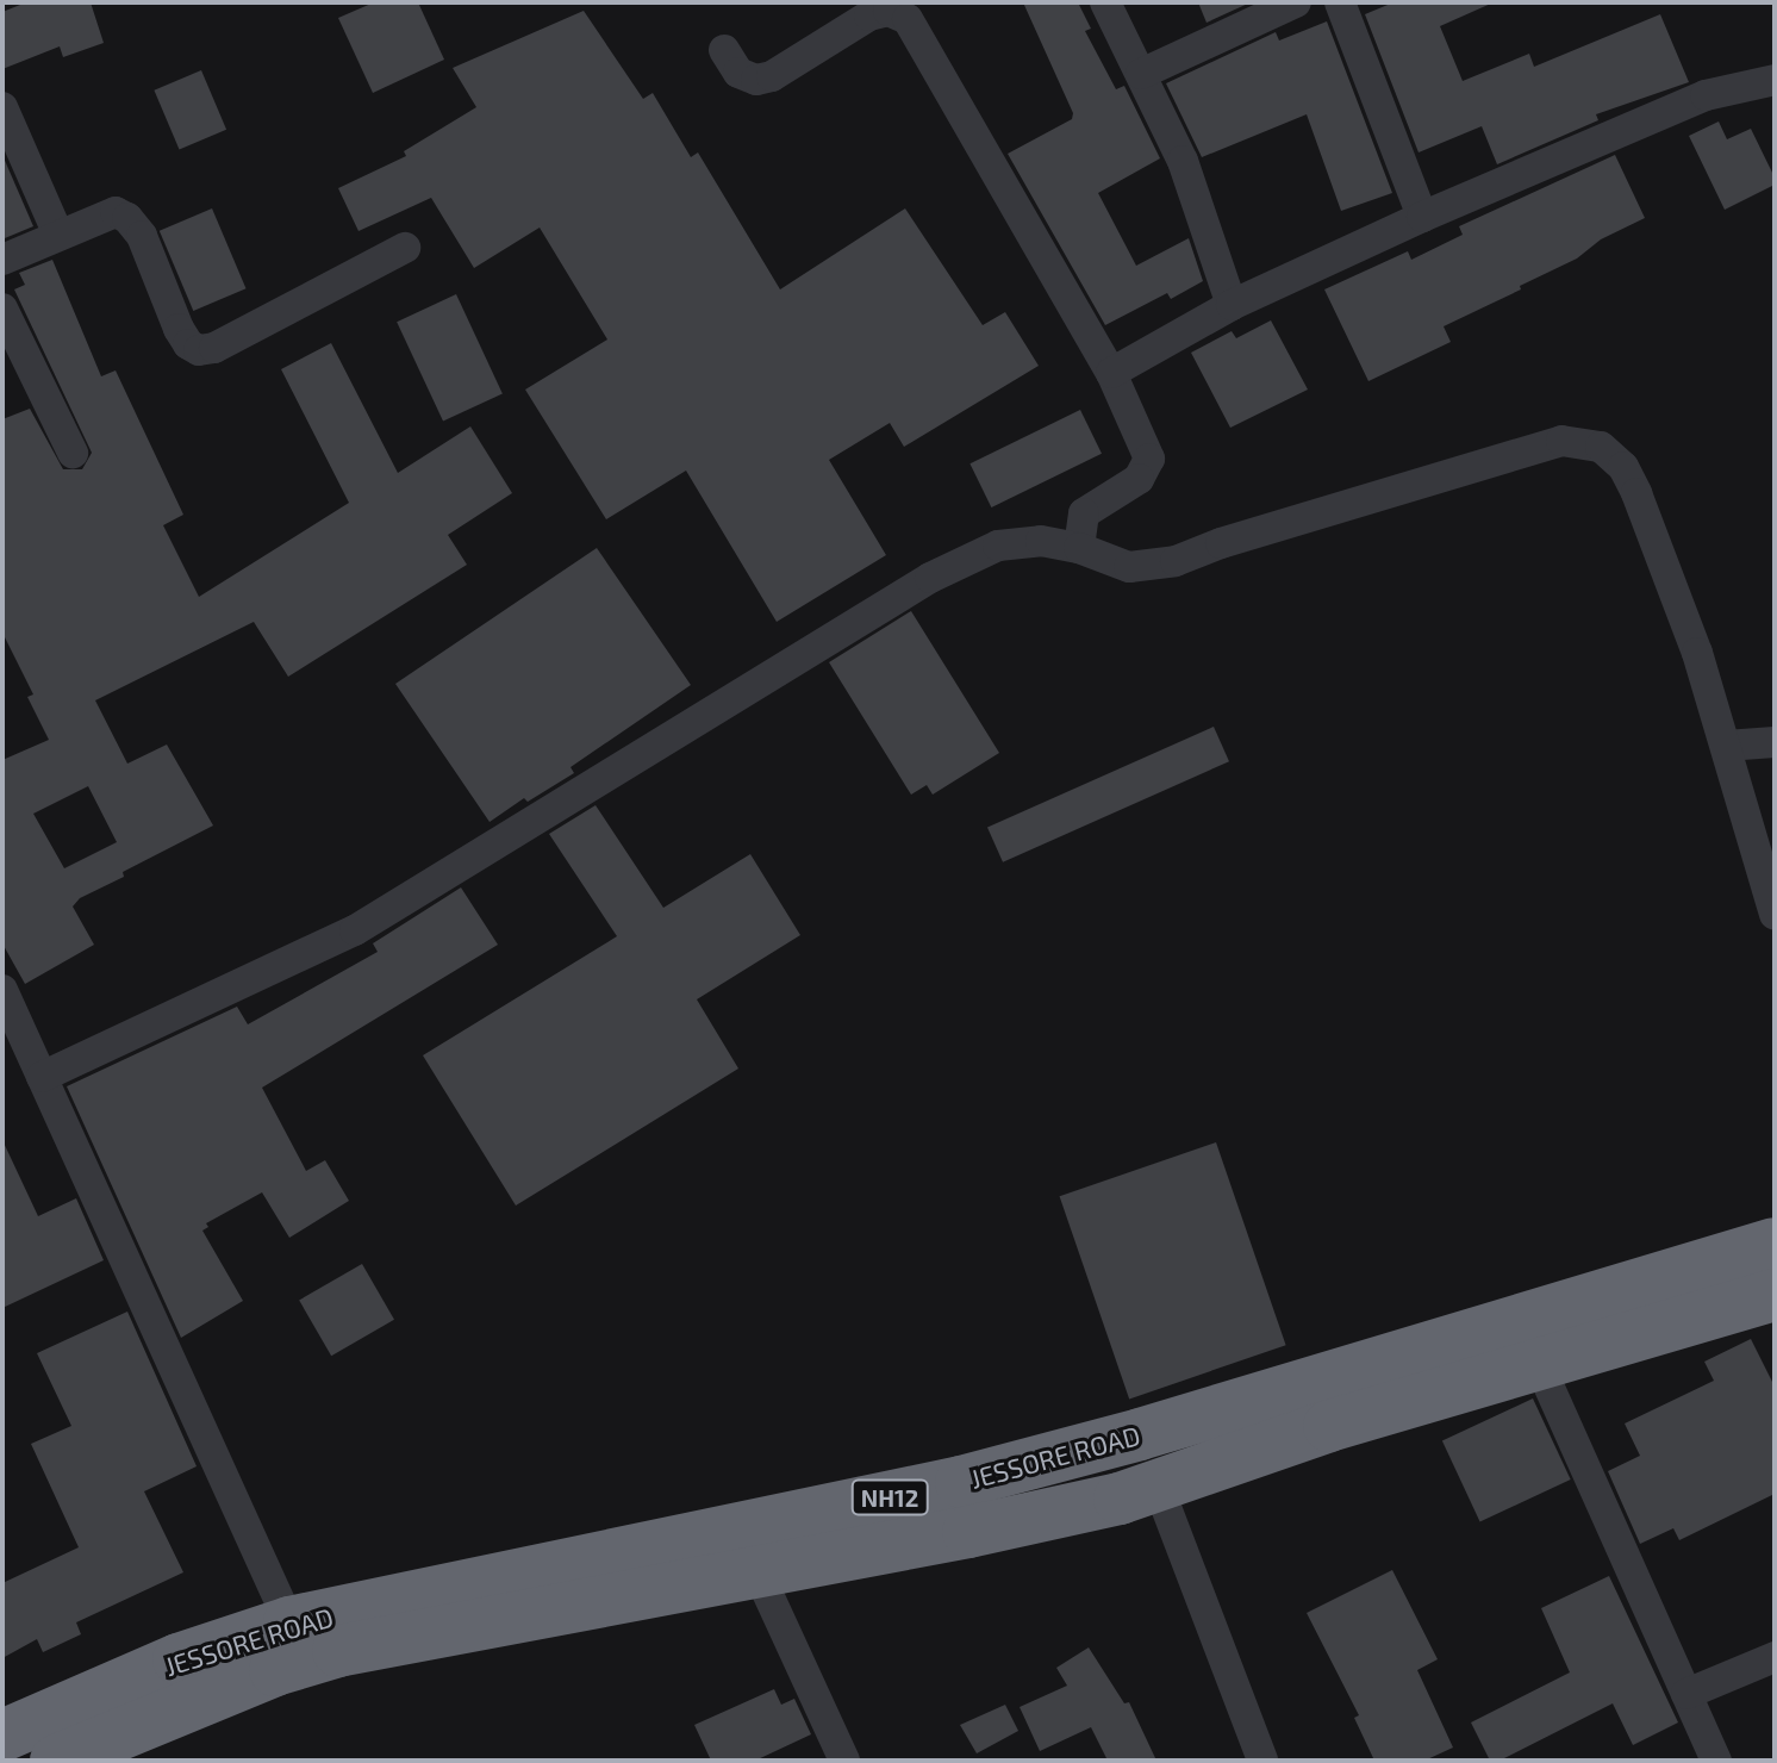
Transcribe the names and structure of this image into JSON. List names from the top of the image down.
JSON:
{
  "streets": {
    "highway": ["JESSORE ROAD", "NH12"]
  }
}
